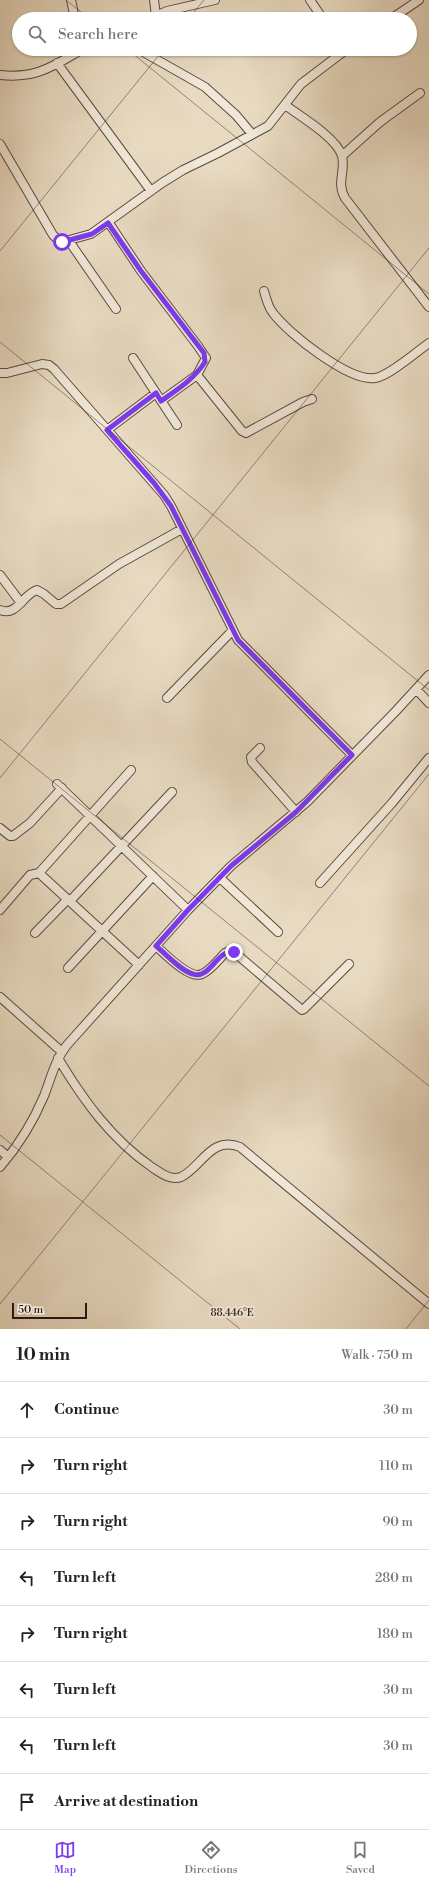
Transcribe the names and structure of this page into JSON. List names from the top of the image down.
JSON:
{
  "scale_bar": "50 m",
  "page": {
    "search": "Search here",
    "scale": "50 m",
    "heading": ["10 min", "Walk · 750 m"],
    "list": [
      ["Continue", "30 m"],
      ["Turn right", "110 m"],
      ["Turn right", "90 m"],
      ["Turn left", "280 m"],
      ["Turn right", "180 m"],
      ["Turn left", "30 m"],
      ["Turn left", "30 m"],
      "Arrive at destination"
    ],
    "nav": ["Map", "Directions", "Saved"]
  },
  "coordinates": ["88.446°E"]
}
